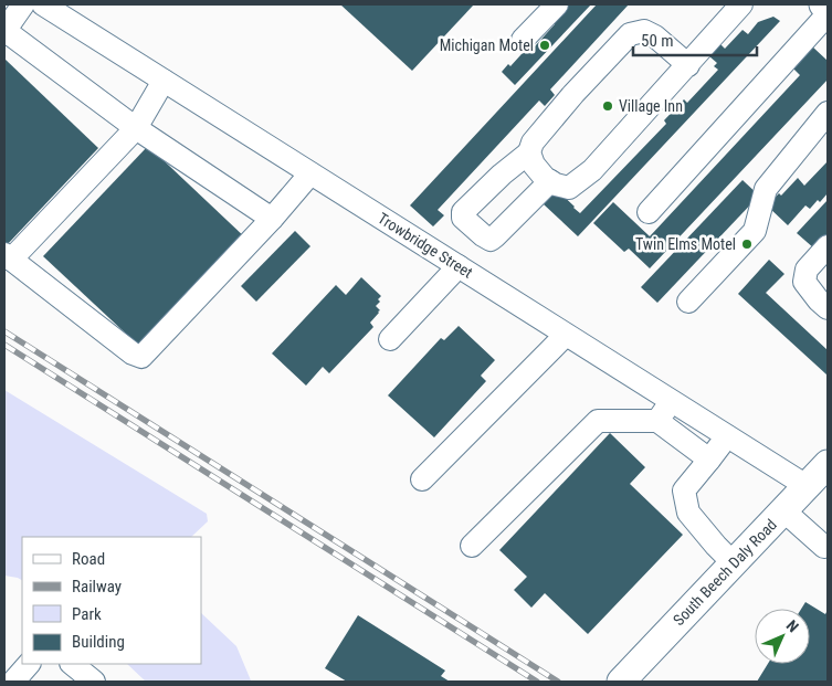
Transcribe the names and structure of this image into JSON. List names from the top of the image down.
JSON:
{
  "streets": {
    "main road": ["South Beech Daly Road"],
    "street": ["Trowbridge Street"]
  },
  "crossings": [
    ["Trowbridge Street", "South Beech Daly Road"]
  ],
  "places": ["Michigan Motel", "Village Inn", "Twin Elms Motel"],
  "legend": [
    "Road",
    "Railway",
    "Park",
    "Building"
  ],
  "scale_bar": "50 m",
  "north": "top right"
}
